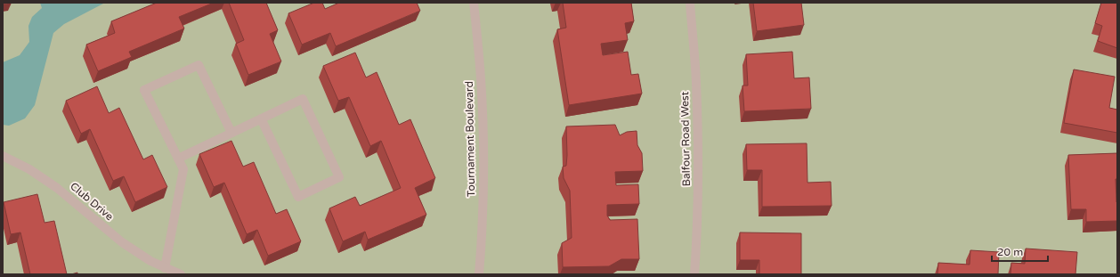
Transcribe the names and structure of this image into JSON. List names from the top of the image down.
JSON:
{
  "streets": {
    "street": ["Tournament Boulevard", "Balfour Road West", "Club Drive"]
  },
  "scale_bar": "20 m"
}
